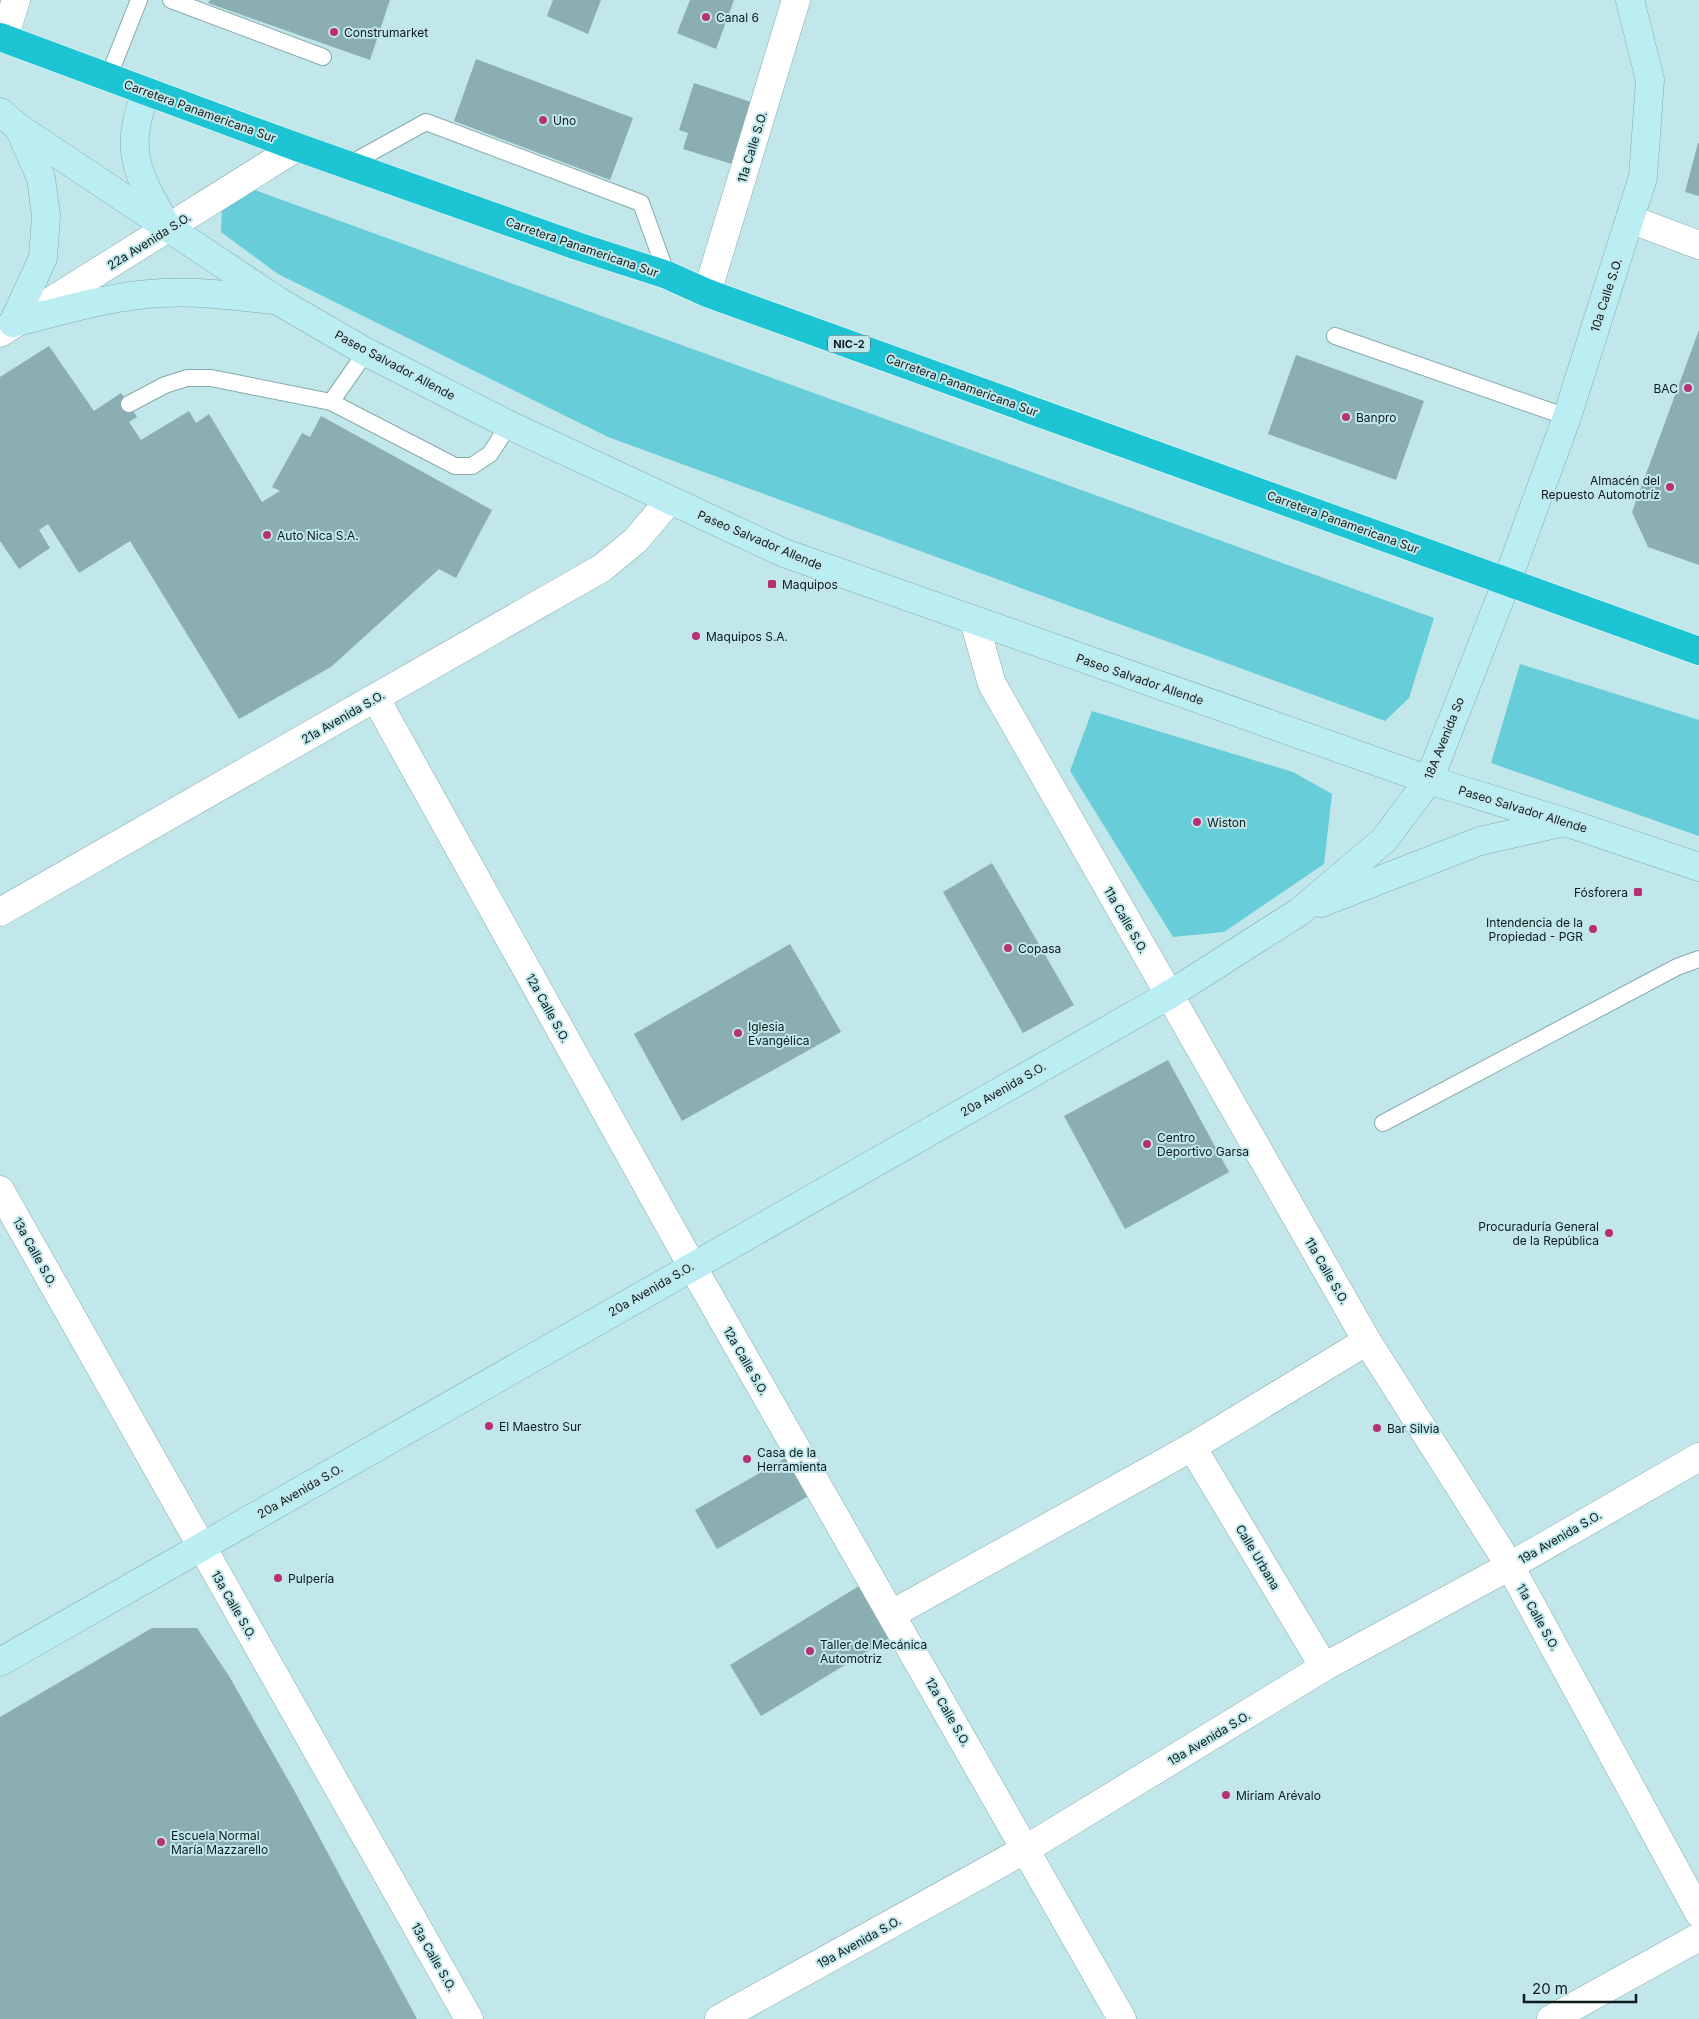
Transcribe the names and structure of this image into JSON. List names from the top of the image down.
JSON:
{
  "streets": {
    "highway": ["Carretera Panamericana Sur", "NIC-2"],
    "street": [
      "11a Calle S.O.",
      "22a Avenida S.O.",
      "10a Calle S.O.",
      "Paseo Salvador Allende",
      "21a Avenida S.O.",
      "18A Avenida So",
      "12a Calle S.O.",
      "20a Avenida S.O.",
      "13a Calle S.O.",
      "19a Avenida S.O.",
      "Calle Urbana"
    ]
  },
  "crossings": [
    ["Carretera Panamericana Sur", "11a Calle S.O."],
    ["Carretera Panamericana Sur", "22a Avenida S.O."],
    ["Carretera Panamericana Sur", "10a Calle S.O."],
    ["Carretera Panamericana Sur", "18A Avenida So"],
    ["11a Calle S.O.", "Paseo Salvador Allende"],
    ["11a Calle S.O.", "20a Avenida S.O."],
    ["11a Calle S.O.", "19a Avenida S.O."],
    ["22a Avenida S.O.", "Paseo Salvador Allende"],
    ["10a Calle S.O.", "18A Avenida So"],
    ["Paseo Salvador Allende", "21a Avenida S.O."],
    ["Paseo Salvador Allende", "18A Avenida So"],
    ["21a Avenida S.O.", "12a Calle S.O."],
    ["18A Avenida So", "20a Avenida S.O."],
    ["12a Calle S.O.", "20a Avenida S.O."],
    ["12a Calle S.O.", "19a Avenida S.O."],
    ["20a Avenida S.O.", "13a Calle S.O."],
    ["19a Avenida S.O.", "Calle Urbana"]
  ],
  "places": {
    "other": [
      "Canal 6",
      "Construmarket",
      "Uno",
      "BAC",
      "Banpro",
      "Almacén del Repuesto Automotríz",
      "Auto Nica S.A.",
      "Maquipos S.A.",
      "Wiston",
      "Intendencia de la Propiedad - PGR",
      "Copasa",
      "Iglesia Evangélica",
      "Centro Deportivo Garsa",
      "Procuraduría General de la República",
      "El Maestro Sur",
      "Bar Silvia",
      "Casa de la Herramienta",
      "Pulpería",
      "Taller de Mecánica Automotriz",
      "Miriam Arévalo",
      "Escuela Normal María Mazzarello"
    ],
    "transit": ["Maquipos", "Fósforera"]
  },
  "scale_bar": "20 m"
}
